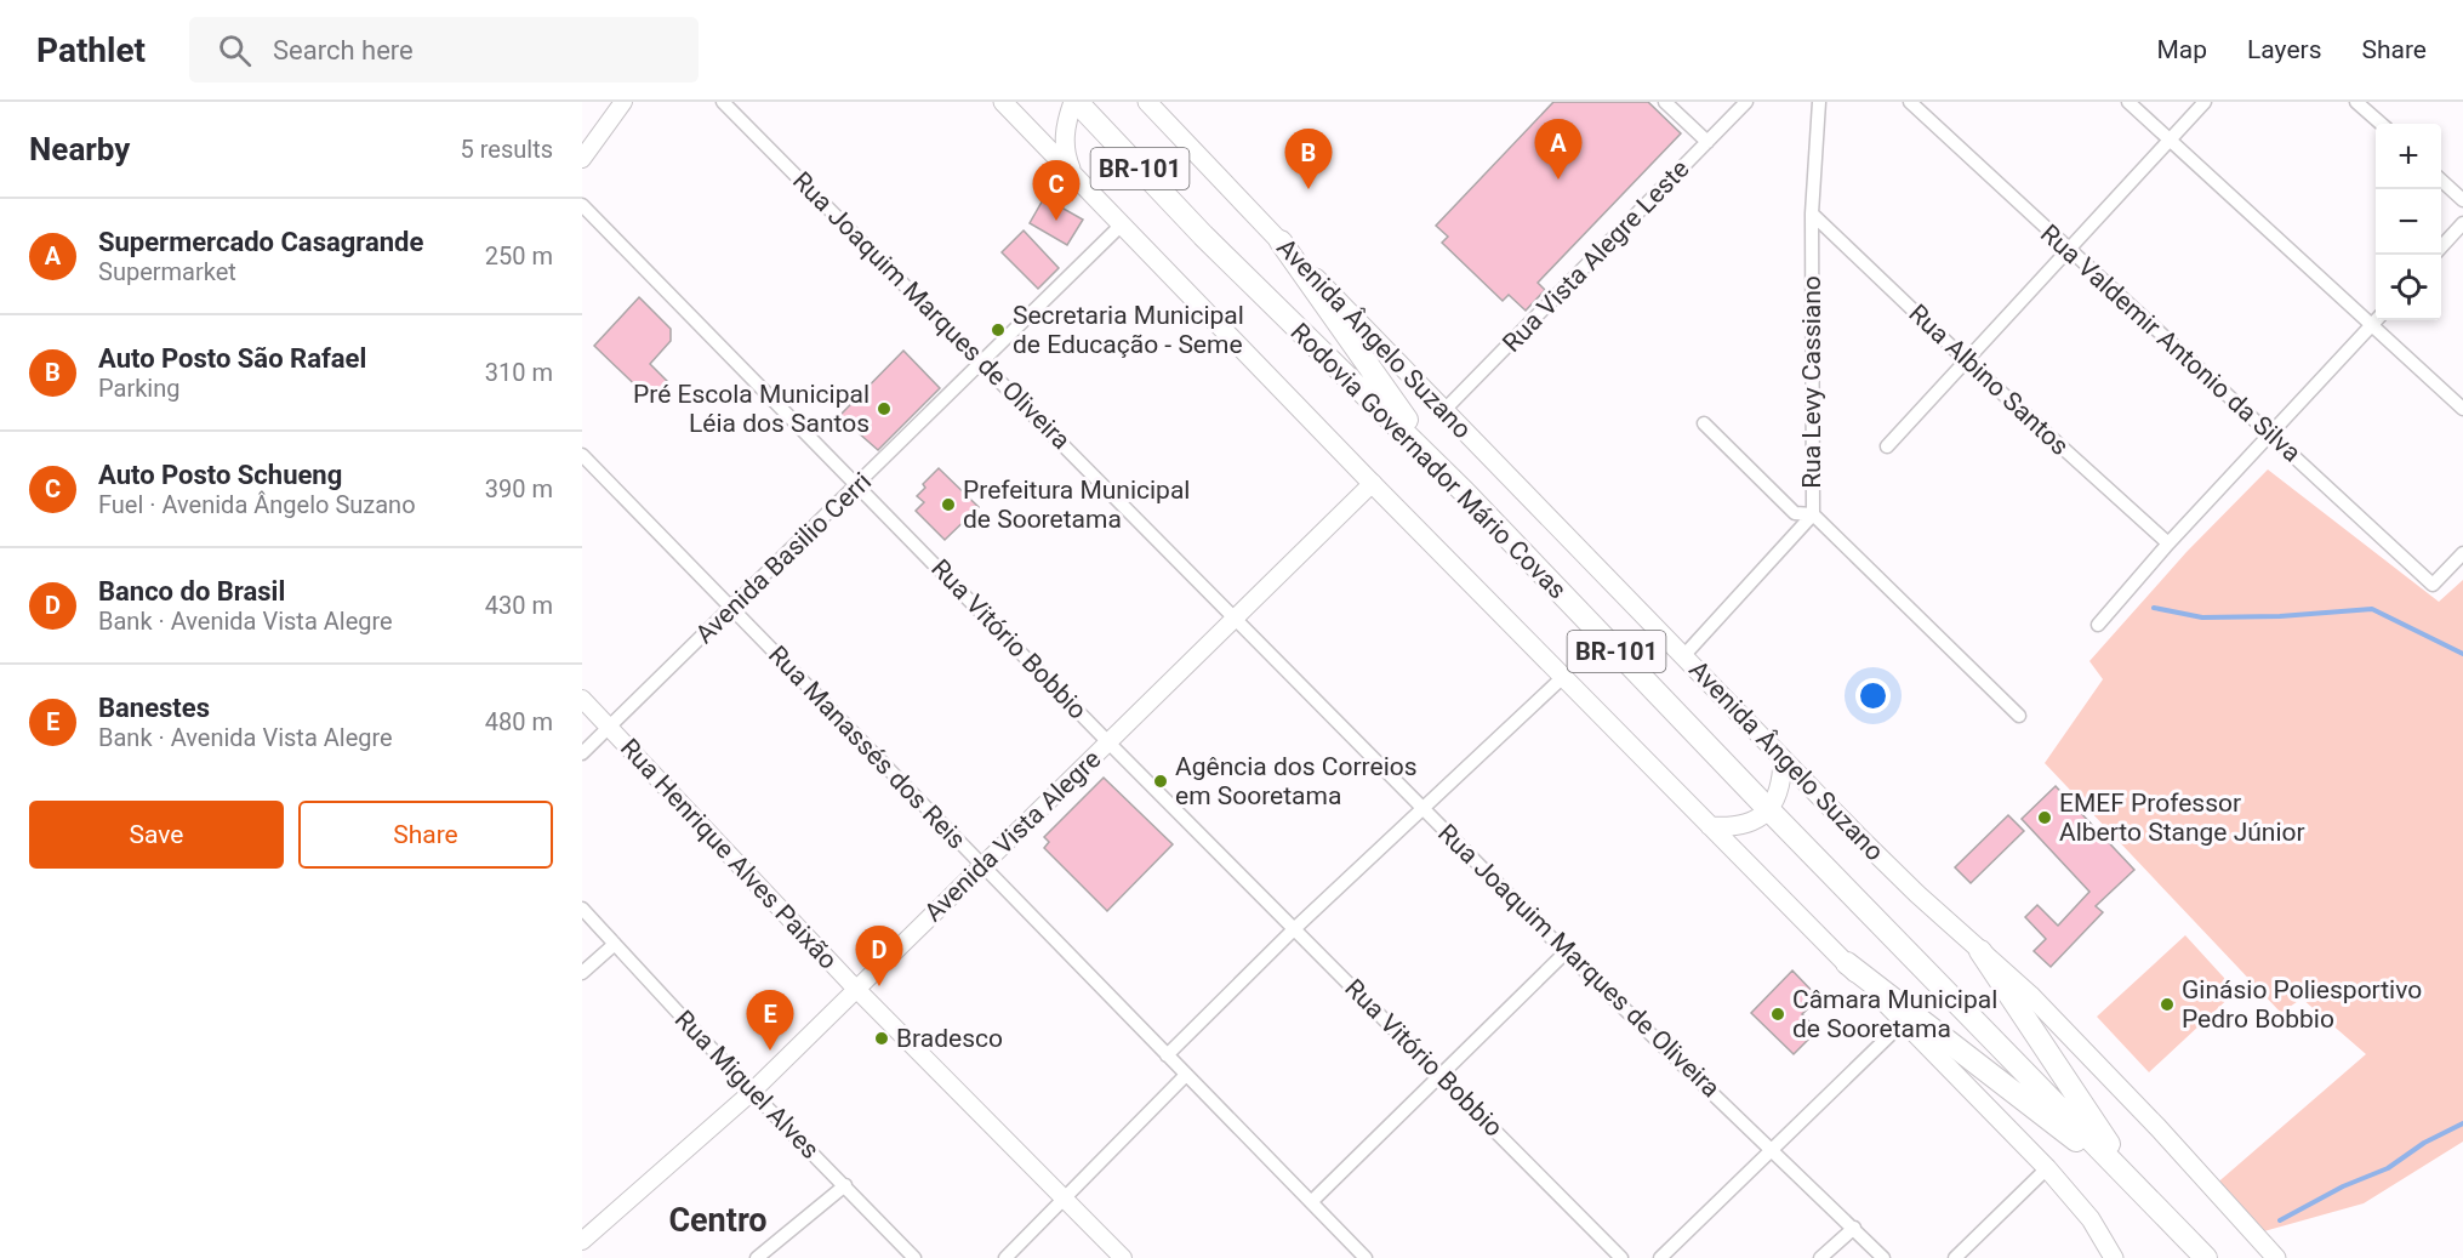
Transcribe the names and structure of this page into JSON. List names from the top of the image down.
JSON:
{
  "streets": {
    "highway": ["BR-101", "Rodovia Governador Mário Covas"],
    "main road": ["Avenida Ângelo Suzano"],
    "street": [
      "Rua Vista Alegre Leste",
      "Rua Joaquim Marques de Oliveira",
      "Rua Valdemir Antonio da Silva",
      "Rua Albino Santos",
      "Rua Levy Cassiano",
      "Avenida Basilio Cerri",
      "Rua Vitório Bobbio",
      "Rua Manassés dos Reis",
      "Avenida Vista Alegre",
      "Rua Henrique Alves Paixão",
      "Rua Miguel Alves"
    ]
  },
  "crossings": [
    ["Rua Vista Alegre Leste", "Avenida Ângelo Suzano"],
    ["Rua Joaquim Marques de Oliveira", "Avenida Basilio Cerri"],
    ["Rua Joaquim Marques de Oliveira", "Avenida Vista Alegre"],
    ["Avenida Ângelo Suzano", "Rua Levy Cassiano"],
    ["Rua Albino Santos", "Rua Levy Cassiano"],
    ["Avenida Basilio Cerri", "Rua Vitório Bobbio"],
    ["Avenida Basilio Cerri", "Rua Manassés dos Reis"],
    ["Avenida Basilio Cerri", "Rua Henrique Alves Paixão"],
    ["Rua Vitório Bobbio", "Avenida Vista Alegre"],
    ["Rua Manassés dos Reis", "Avenida Vista Alegre"],
    ["Avenida Vista Alegre", "Rua Henrique Alves Paixão"],
    ["Avenida Vista Alegre", "Rua Miguel Alves"]
  ],
  "districts": ["Centro"],
  "places": [
    "Secretaria Municipal de Educação - Seme",
    "Pré Escola Municipal Léia dos Santos",
    "Prefeitura Municipal de Sooretama",
    "Agência dos Correios em Sooretama",
    "EMEF Professor Alberto Stange Júnior",
    "Ginásio Poliesportivo Pedro Bobbio",
    "Câmara Municipal de Sooretama",
    "Bradesco"
  ],
  "page": {
    "header": "Pathlet",
    "search": "Search here",
    "nav": ["Map", "Layers", "Share"],
    "heading": ["Nearby", "5 results"],
    "pins": [
      "A",
      "B",
      "C",
      "D",
      "E"
    ],
    "map_buttons": ["+", "−"],
    "list": [
      {
        "mark": "A",
        "name": "Supermercado Casagrande",
        "note": "Supermarket",
        "value": "250 m"
      },
      {
        "mark": "B",
        "name": "Auto Posto São Rafael",
        "note": "Parking",
        "value": "310 m"
      },
      {
        "mark": "C",
        "name": "Auto Posto Schueng",
        "note": "Fuel · Avenida Ângelo Suzano",
        "value": "390 m"
      },
      {
        "mark": "D",
        "name": "Banco do Brasil",
        "note": "Bank · Avenida Vista Alegre",
        "value": "430 m"
      },
      {
        "mark": "E",
        "name": "Banestes",
        "note": "Bank · Avenida Vista Alegre",
        "value": "480 m"
      }
    ],
    "buttons": ["Save", "Share"]
  }
}
